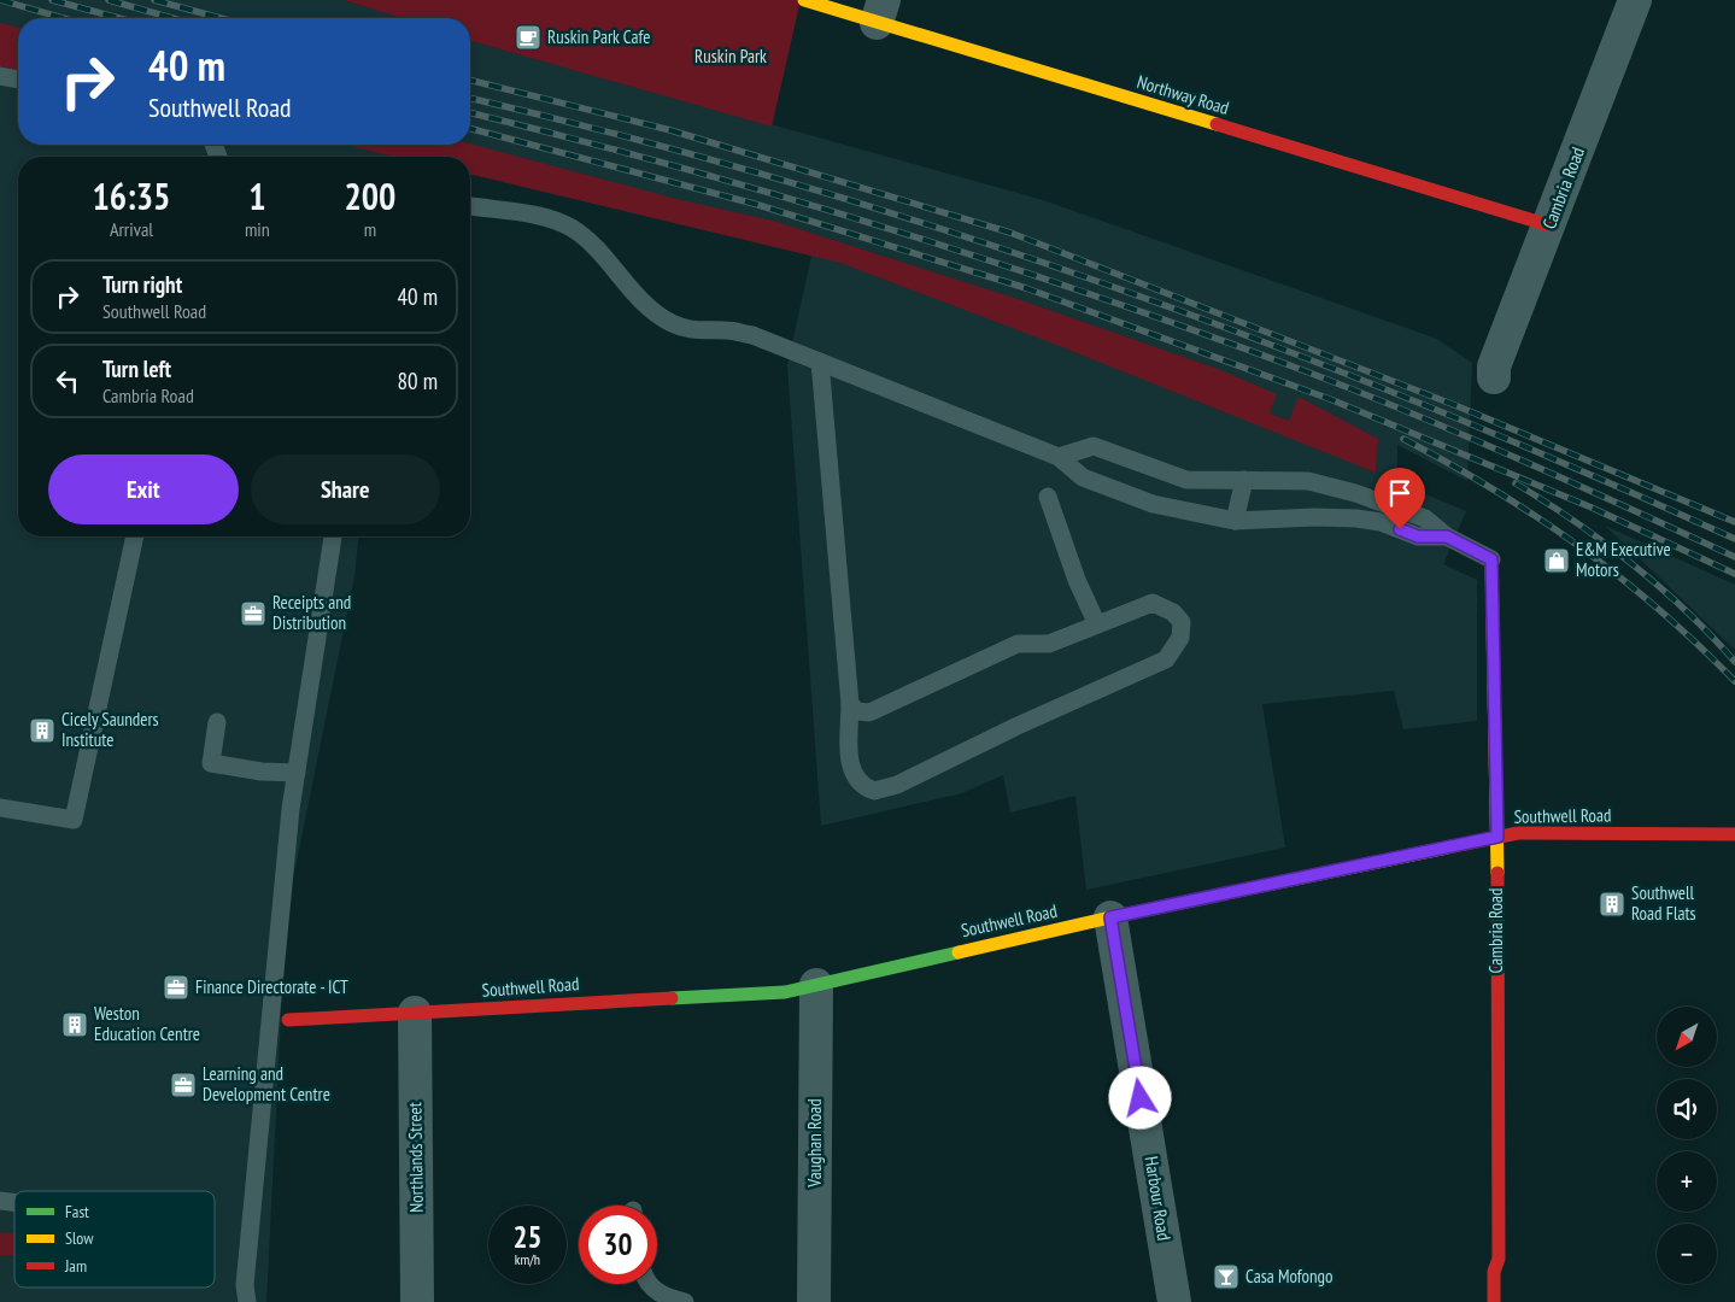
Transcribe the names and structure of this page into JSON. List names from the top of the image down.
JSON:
{
  "streets": {
    "street": [
      "Northway Road",
      "Cambria Road",
      "Southwell Road",
      "Vaughan Road",
      "Northlands Street",
      "Harbour Road"
    ]
  },
  "crossings": [
    ["Northway Road", "Cambria Road"],
    ["Cambria Road", "Southwell Road"],
    ["Southwell Road", "Vaughan Road"],
    ["Southwell Road", "Northlands Street"],
    ["Southwell Road", "Harbour Road"]
  ],
  "parks": ["Ruskin Park"],
  "places": {
    "cafe": ["Ruskin Park Cafe"],
    "shop": ["E&M Executive Motors"],
    "office": ["Receipts and Distribution", "Finance Directorate - ICT", "Learning and Development Centre"],
    "building": ["Cicely Saunders Institute", "Southwell Road Flats", "Weston Education Centre"],
    "bar": ["Casa Mofongo"]
  },
  "legend": ["Fast", "Slow", "Jam"],
  "north": "bottom left",
  "page": {
    "turn": ["40 m", "Southwell Road"],
    "eta": [
      "16:35",
      "Arrival",
      "1",
      "min",
      "200",
      "m"
    ],
    "list": [
      {
        "name": "Turn right",
        "note": "Southwell Road",
        "value": "40 m"
      },
      {
        "name": "Turn left",
        "note": "Cambria Road",
        "value": "80 m"
      }
    ],
    "buttons": ["Exit", "Share"],
    "map_buttons": ["+", "−"],
    "speed": "25 km/h",
    "limit": "30"
  }
}
